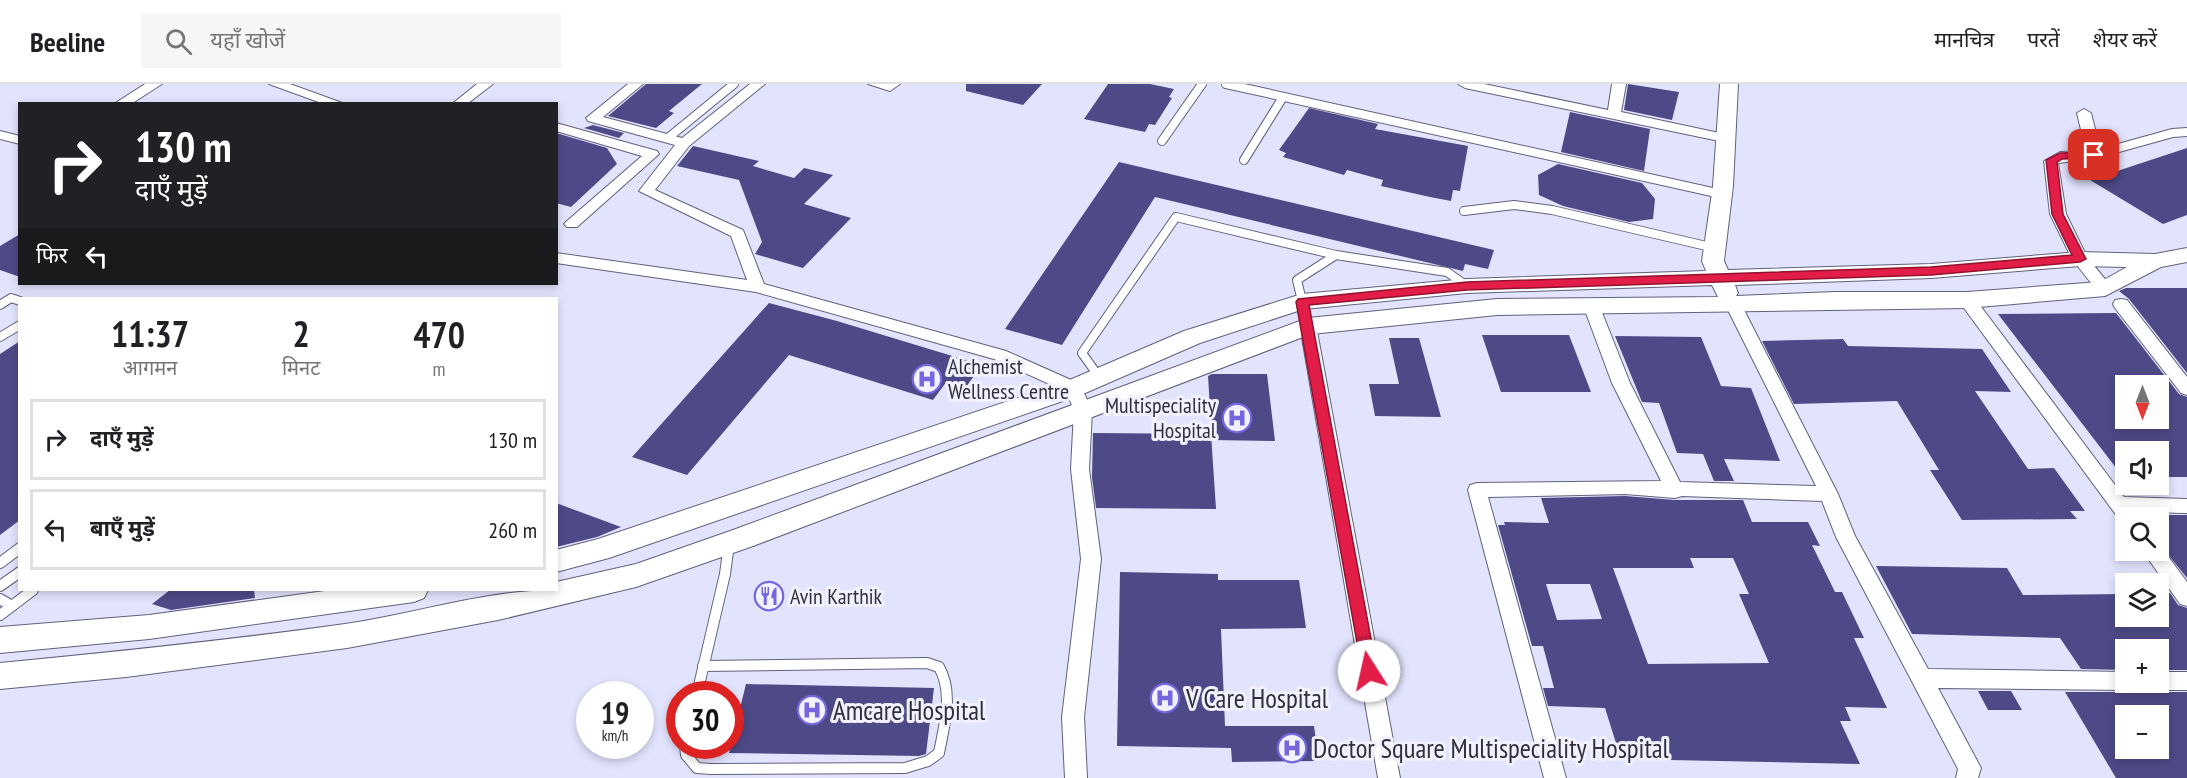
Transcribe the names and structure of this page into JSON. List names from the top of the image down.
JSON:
{
  "places": {
    "hospital": [
      "Alchemist Wellness Centre",
      "Multispeciality Hospital",
      "V Care Hospital",
      "Amcare Hospital",
      "Doctor Square Multispeciality Hospital"
    ],
    "restaurant": ["Avin Karthik"]
  },
  "north": "bottom",
  "page": {
    "header": "Beeline",
    "search": "यहाँ खोजें",
    "nav": ["मानचित्र", "परतें", "शेयर करें"],
    "turn": ["130 m", "दाएँ मुड़ें"],
    "then": "फिर",
    "eta": [
      "11:37",
      "आगमन",
      "2",
      "मिनट",
      "470",
      "m"
    ],
    "map_buttons": ["+", "−"],
    "list": [
      {
        "name": "दाएँ मुड़ें",
        "value": "130 m"
      },
      {
        "name": "बाएँ मुड़ें",
        "value": "260 m"
      }
    ],
    "speed": "19 km/h",
    "limit": "30"
  }
}
